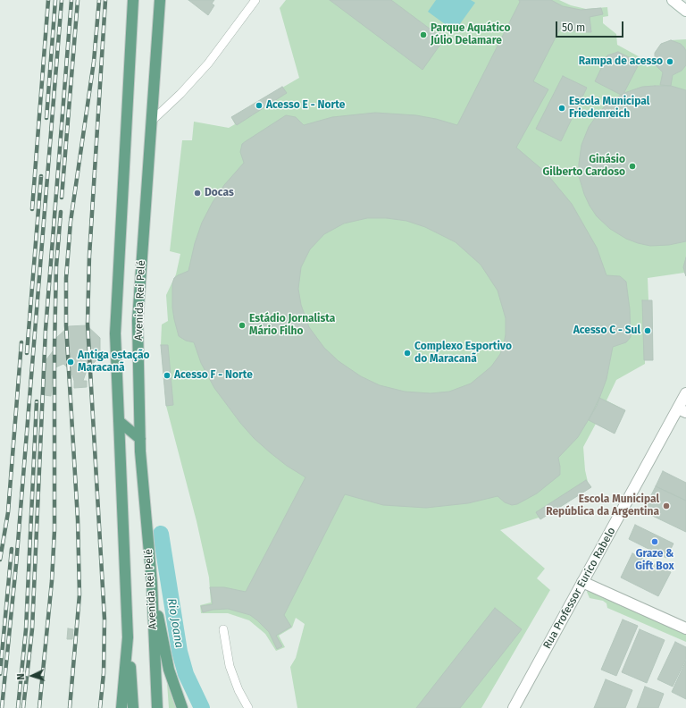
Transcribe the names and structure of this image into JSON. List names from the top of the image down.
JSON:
{
  "streets": {
    "main road": ["Avenida Rei Pelé"],
    "street": ["Rua Professor Eurico Rabelo"]
  },
  "water": ["Rio Joana"],
  "places": [
    "Parque Aquático Júlio Delamare",
    "Rampa de acesso",
    "Acesso E - Norte",
    "Escola Municipal Friedenreich",
    "Ginásio Gilberto Cardoso",
    "Docas",
    "Estádio Jornalista Mário Filho",
    "Acesso C - Sul",
    "Complexo Esportivo do Maracanã",
    "Antiga estação Maracanã",
    "Acesso F - Norte",
    "Escola Municipal República da Argentina",
    "Graze & Gift Box"
  ],
  "scale_bar": "50 m",
  "north": "left"
}
